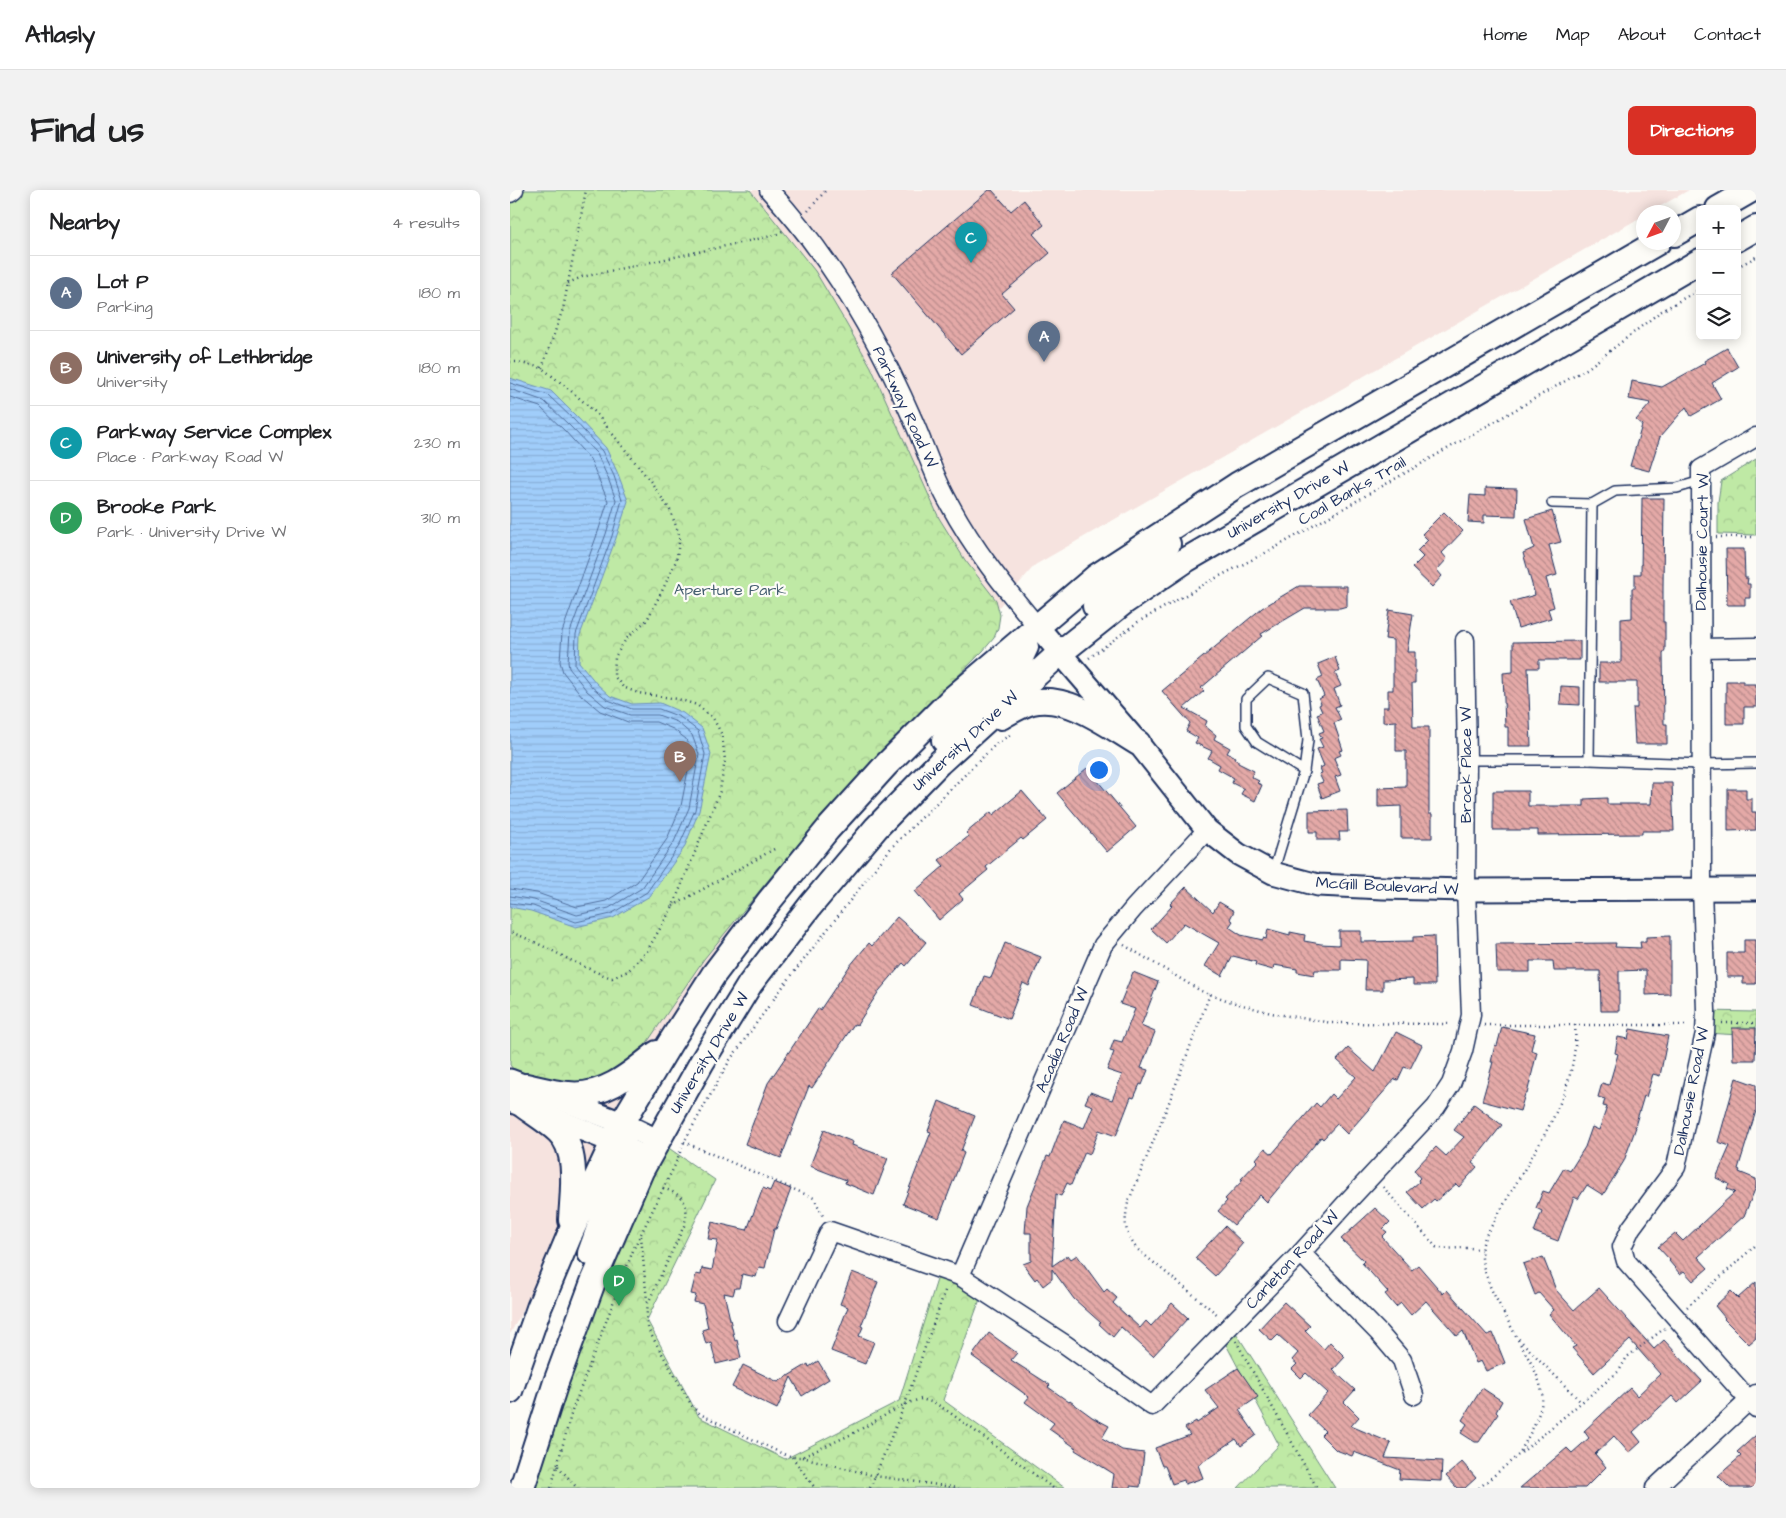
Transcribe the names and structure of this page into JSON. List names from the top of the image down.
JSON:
{
  "streets": {
    "main road": ["University Drive W"],
    "street": [
      "Parkway Road W",
      "Dalhousie Court W",
      "Brock Place W",
      "McGill Boulevard W",
      "Acadia Road W",
      "Dalhousie Road W",
      "Carleton Road W"
    ],
    "path": ["Coal Banks Trail"]
  },
  "crossings": [
    ["Parkway Road W", "McGill Boulevard W"],
    ["Coal Banks Trail", "University Drive W"],
    ["Coal Banks Trail", "McGill Boulevard W"],
    ["University Drive W", "McGill Boulevard W"],
    ["Dalhousie Court W", "McGill Boulevard W"],
    ["Dalhousie Court W", "Dalhousie Road W"],
    ["Brock Place W", "McGill Boulevard W"],
    ["Brock Place W", "Carleton Road W"],
    ["McGill Boulevard W", "Acadia Road W"],
    ["McGill Boulevard W", "Dalhousie Road W"],
    ["McGill Boulevard W", "Carleton Road W"],
    ["Acadia Road W", "Carleton Road W"]
  ],
  "parks": ["Aperture Park"],
  "north": "bottom left",
  "page": {
    "header": "Atlasly",
    "nav": [
      "Home",
      "Map",
      "About",
      "Contact"
    ],
    "title": "Find us",
    "buttons": "Directions",
    "heading": ["Nearby", "4 results"],
    "map_buttons": ["+", "−"],
    "pins": [
      "C",
      "A",
      "B",
      "D"
    ],
    "list": [
      {
        "mark": "A",
        "name": "Lot P",
        "note": "Parking",
        "value": "180 m"
      },
      {
        "mark": "B",
        "name": "University of Lethbridge",
        "note": "University",
        "value": "180 m"
      },
      {
        "mark": "C",
        "name": "Parkway Service Complex",
        "note": "Place · Parkway Road W",
        "value": "230 m"
      },
      {
        "mark": "D",
        "name": "Brooke Park",
        "note": "Park · University Drive W",
        "value": "310 m"
      }
    ]
  }
}
